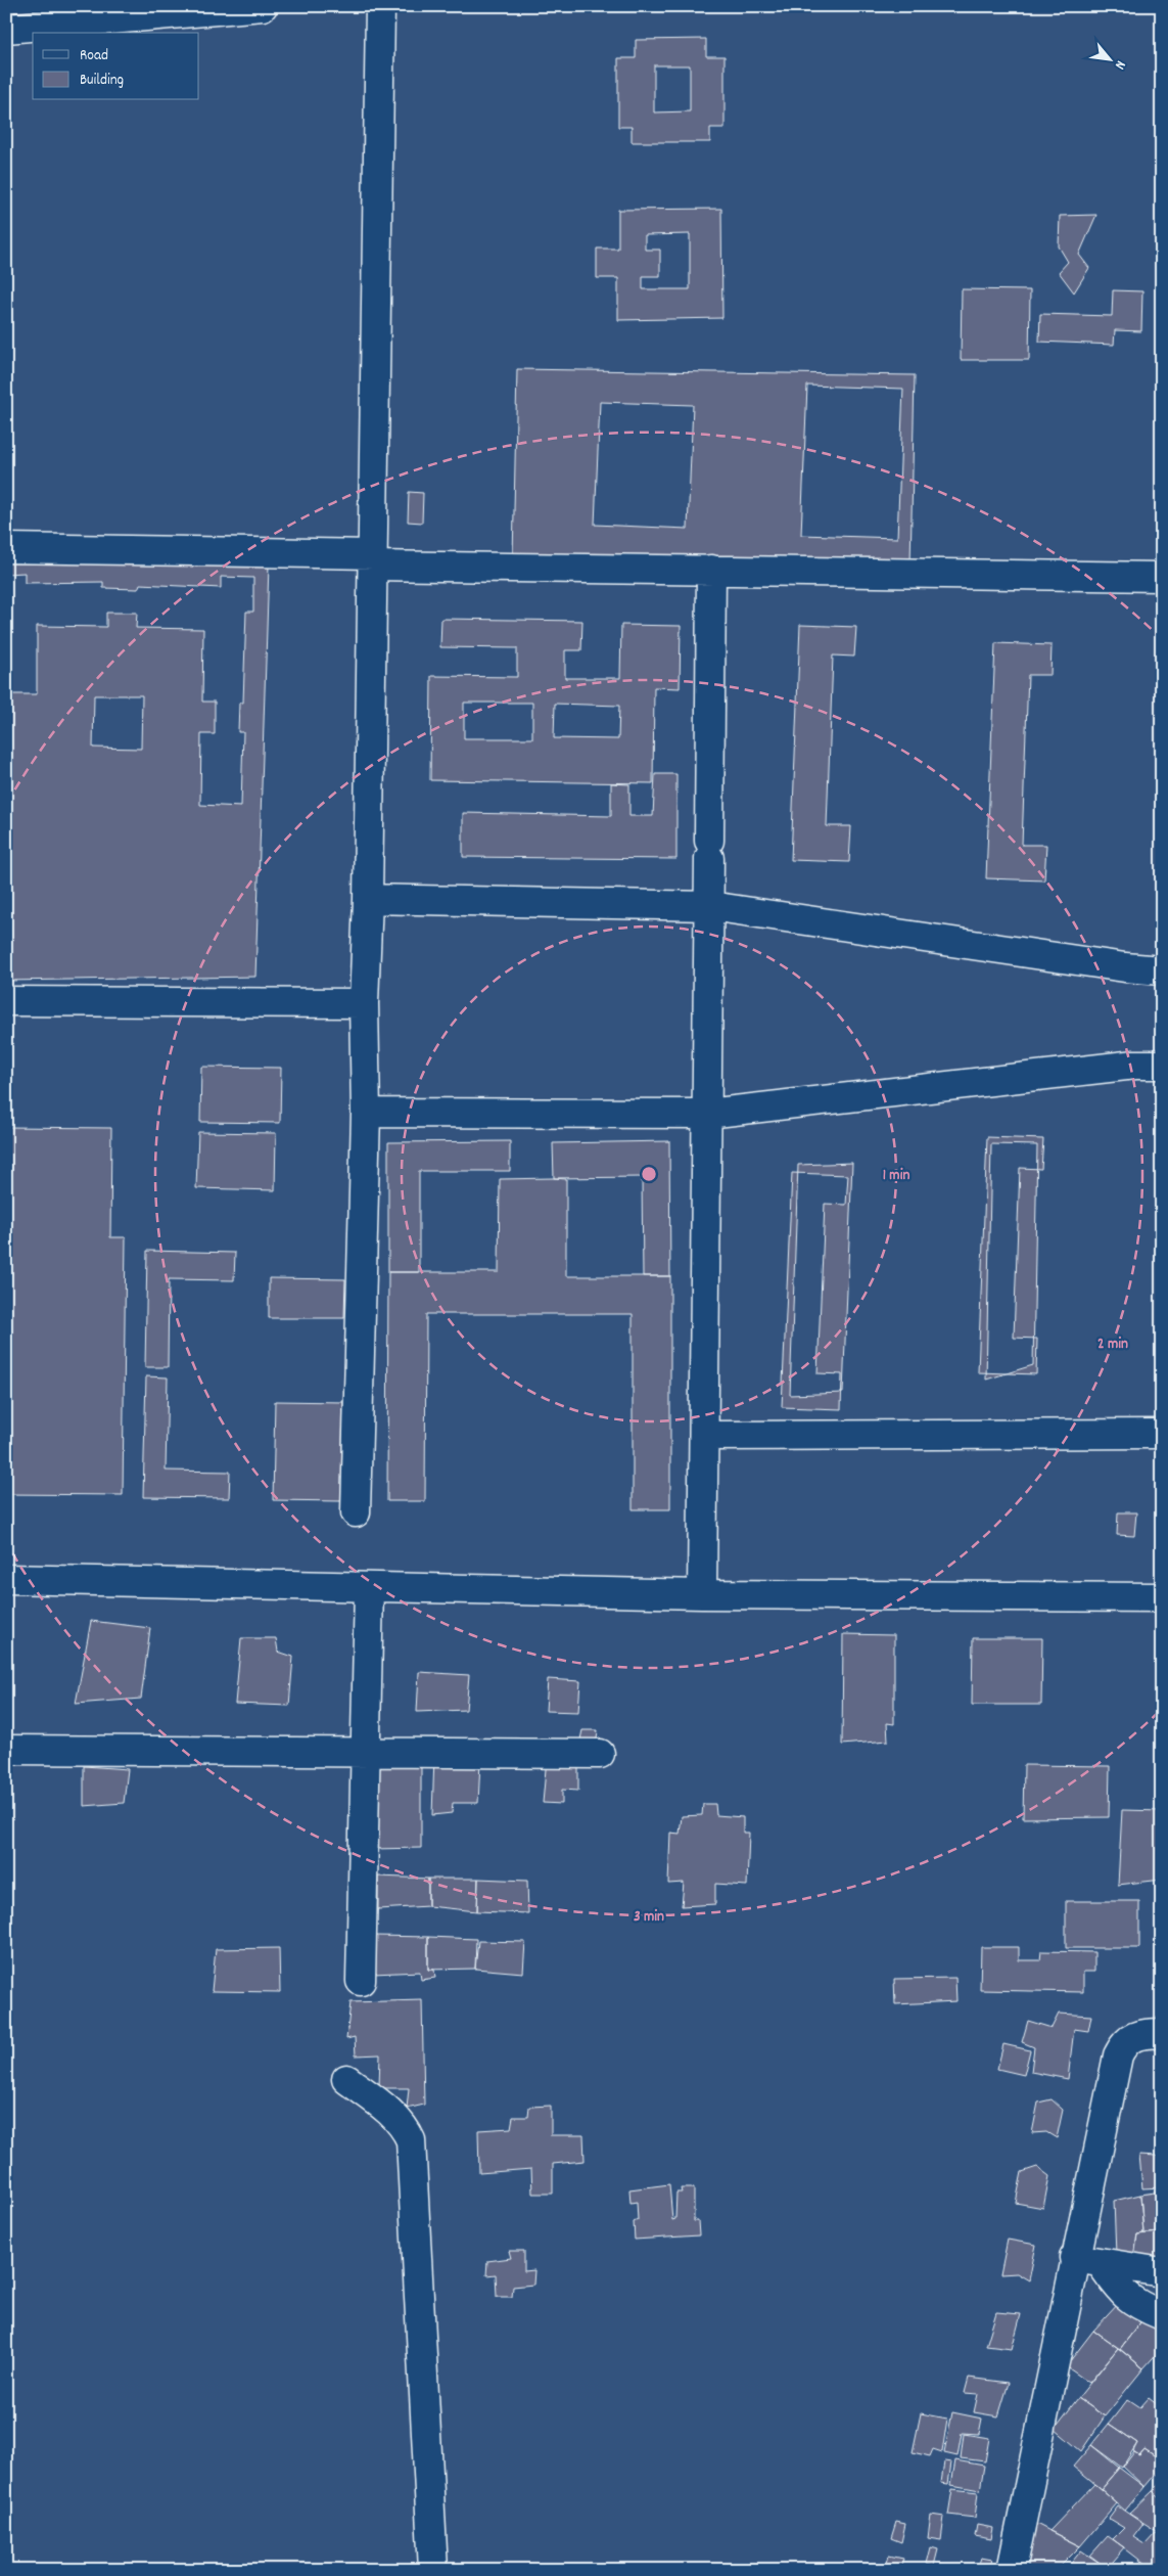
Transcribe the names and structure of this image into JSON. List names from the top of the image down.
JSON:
{
  "legend": ["Road", "Building"],
  "north": "bottom right",
  "rings": ["1 min", "2 min", "3 min"]
}
